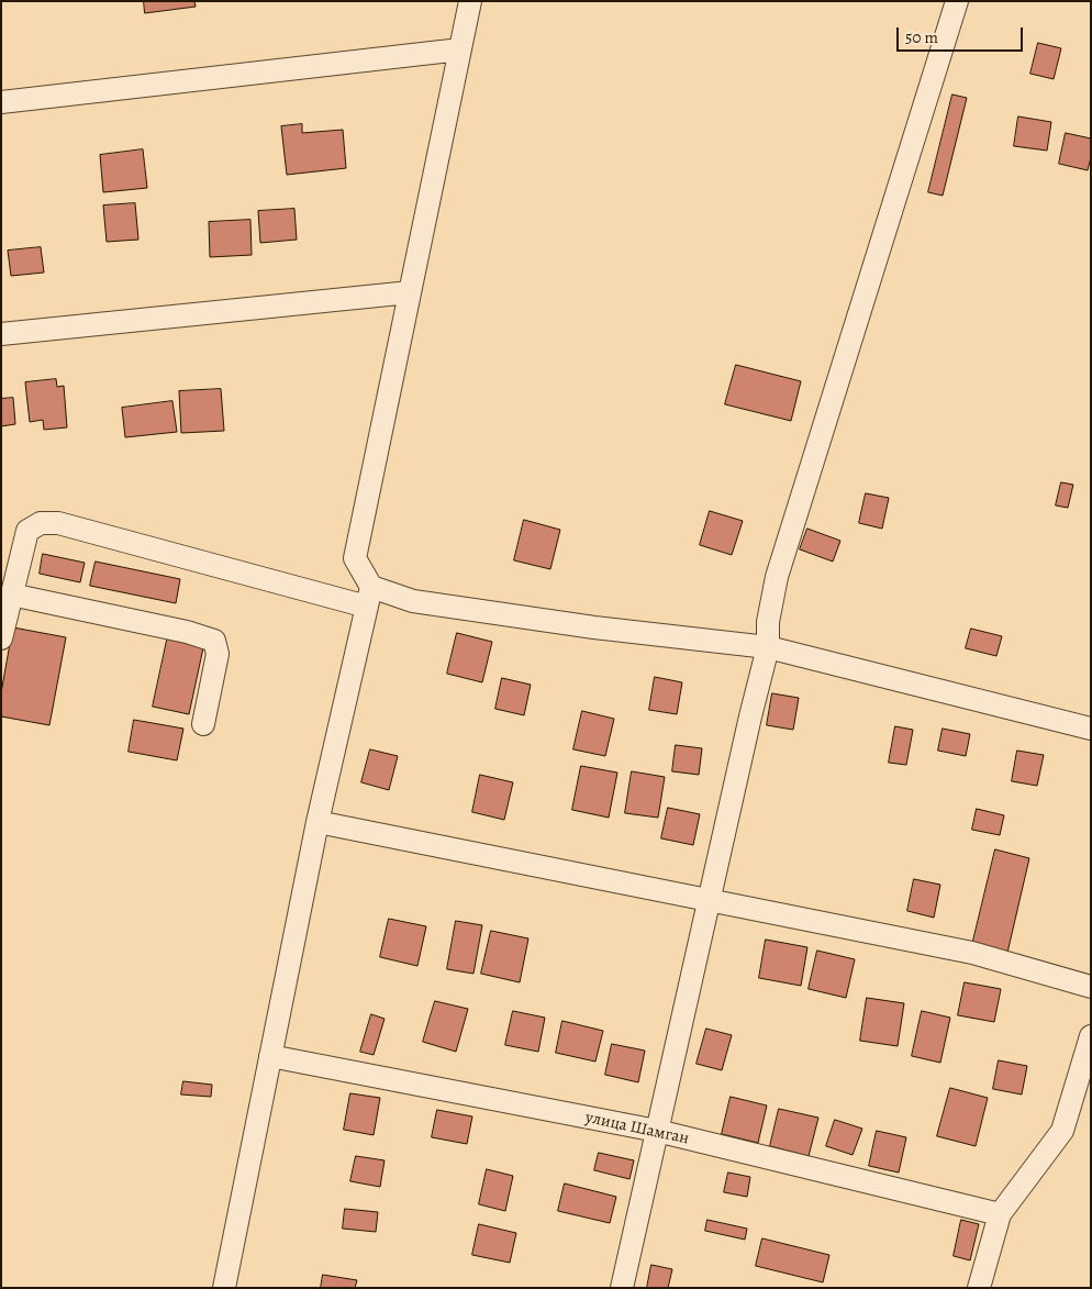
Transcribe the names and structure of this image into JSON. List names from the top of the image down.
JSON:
{
  "streets": {
    "street": ["улица Шамган"]
  },
  "scale_bar": "50 m"
}
